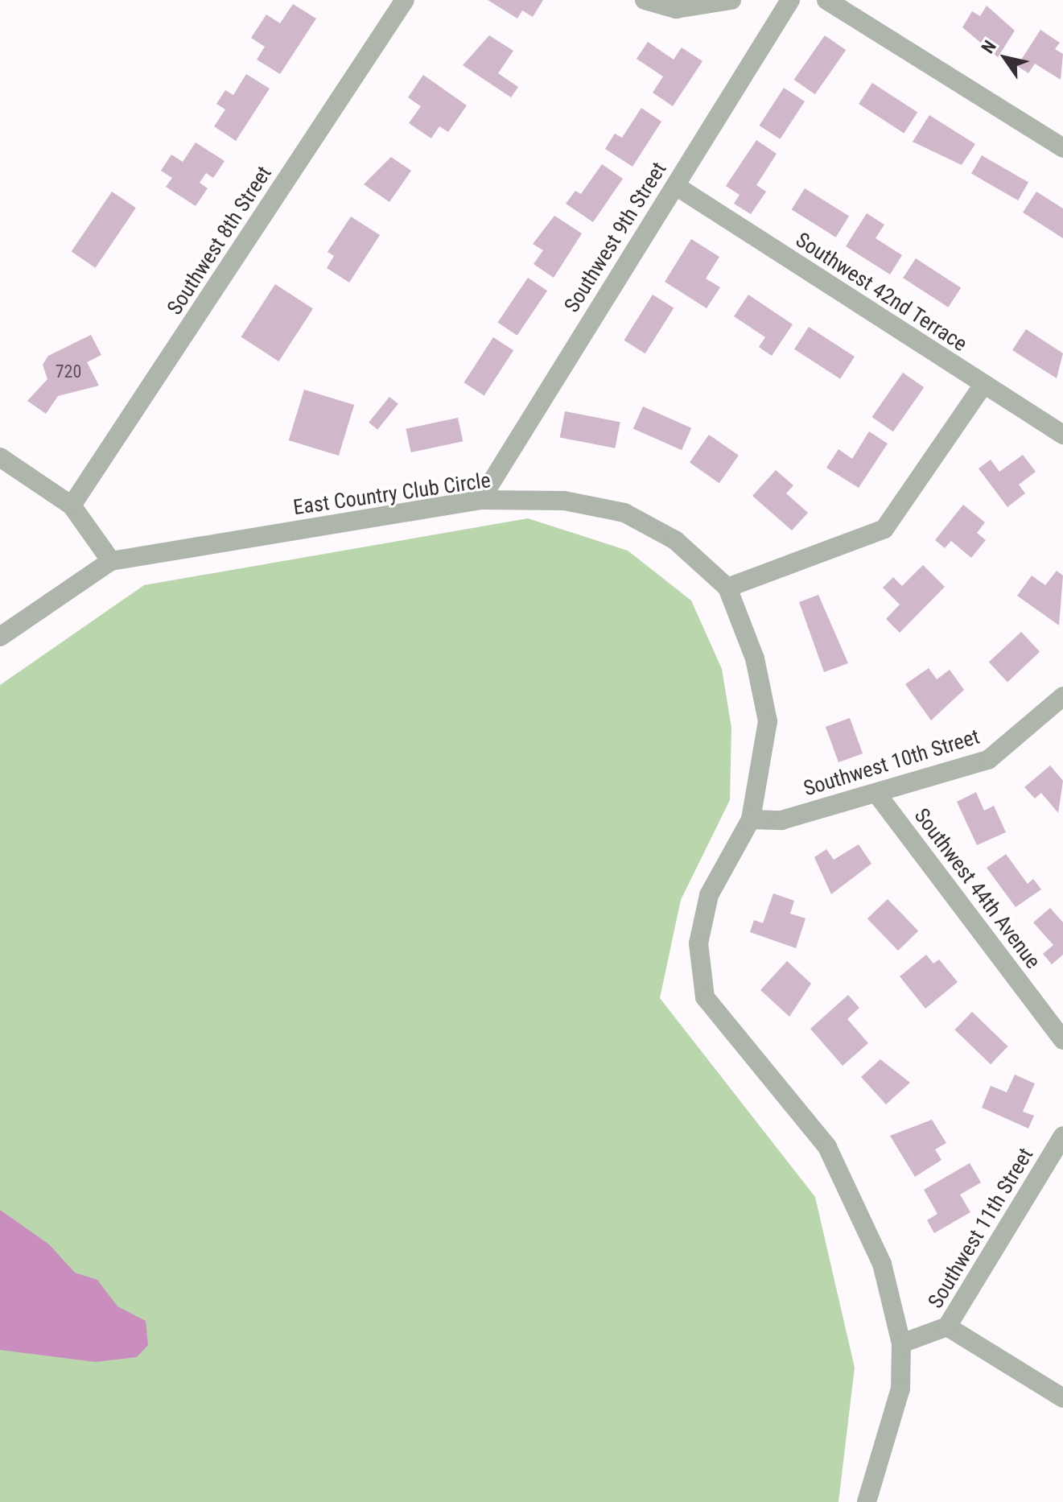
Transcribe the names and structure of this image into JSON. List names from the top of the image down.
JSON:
{
  "streets": {
    "street": [
      "Southwest 9th Street",
      "Southwest 8th Street",
      "Southwest 42nd Terrace",
      "East Country Club Circle",
      "Southwest 10th Street",
      "Southwest 44th Avenue",
      "Southwest 11th Street"
    ]
  },
  "crossings": [
    ["Southwest 9th Street", "Southwest 42nd Terrace"],
    ["Southwest 9th Street", "East Country Club Circle"],
    ["East Country Club Circle", "Southwest 10th Street"],
    ["East Country Club Circle", "Southwest 11th Street"],
    ["Southwest 10th Street", "Southwest 44th Avenue"]
  ],
  "house_numbers": ["720"],
  "north": "top left"
}
